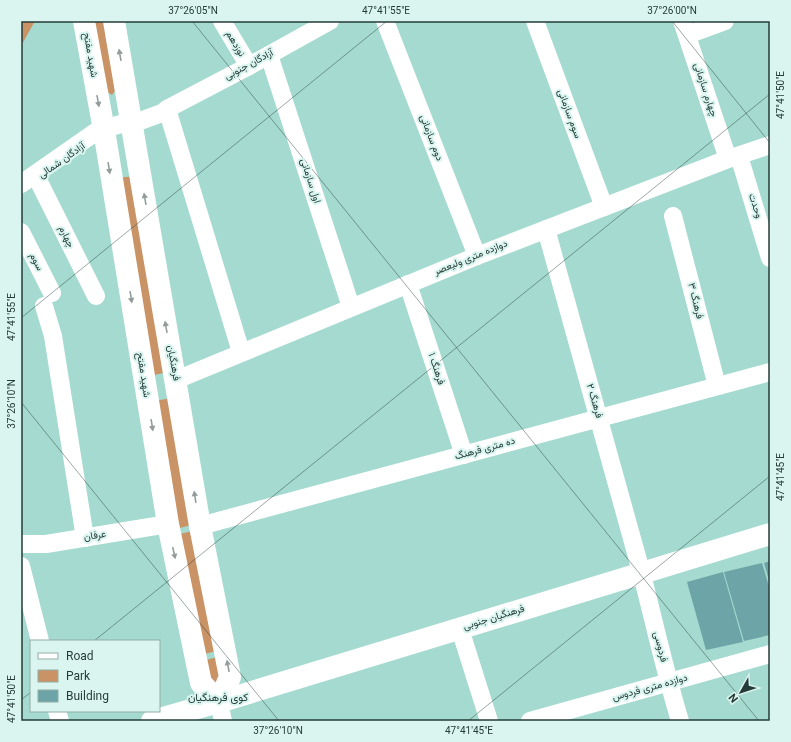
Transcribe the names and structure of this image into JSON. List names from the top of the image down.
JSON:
{
  "streets": {
    "main road": ["شهید مفتح", "فرهنگیان", "فرهنگیان جنوبی"],
    "street": [
      "نوزدهم",
      "آزادگان جنوبی",
      "چهارم سازمانی",
      "سوم سازمانی",
      "دوم سازمانی",
      "آزادگان شمالی",
      "اول سازمانی",
      "وحدت",
      "چهارم",
      "دوازده متری ولیعصر",
      "سوم",
      "فرهنگ ۳",
      "فرهنگ ۱",
      "فرهنگ ۲",
      "ده متری فرهنگ",
      "عرفان",
      "فردوسی",
      "دوازده متری فردوس"
    ]
  },
  "crossings": [
    ["نوزدهم", "آزادگان جنوبی"],
    ["شهید مفتح", "آزادگان جنوبی"],
    ["شهید مفتح", "آزادگان شمالی"],
    ["شهید مفتح", "فرهنگیان"],
    ["شهید مفتح", "عرفان"],
    ["شهید مفتح", "فرهنگیان جنوبی"],
    ["آزادگان جنوبی", "آزادگان شمالی"],
    ["آزادگان جنوبی", "اول سازمانی"],
    ["آزادگان جنوبی", "فرهنگیان"],
    ["چهارم سازمانی", "وحدت"],
    ["چهارم سازمانی", "دوازده متری ولیعصر"],
    ["سوم سازمانی", "دوازده متری ولیعصر"],
    ["دوم سازمانی", "دوازده متری ولیعصر"],
    ["آزادگان شمالی", "چهارم"],
    ["اول سازمانی", "دوازده متری ولیعصر"],
    ["وحدت", "دوازده متری ولیعصر"],
    ["دوازده متری ولیعصر", "فرهنگیان"],
    ["دوازده متری ولیعصر", "فرهنگ ۱"],
    ["دوازده متری ولیعصر", "فرهنگ ۲"],
    ["سوم", "عرفان"],
    ["فرهنگ ۳", "ده متری فرهنگ"],
    ["فرهنگیان", "ده متری فرهنگ"],
    ["فرهنگیان", "فرهنگیان جنوبی"],
    ["فرهنگ ۱", "ده متری فرهنگ"],
    ["فرهنگ ۲", "ده متری فرهنگ"],
    ["فرهنگ ۲", "فرهنگیان جنوبی"],
    ["فرهنگ ۲", "فردوسی"],
    ["فرهنگیان جنوبی", "فردوسی"],
    ["فردوسی", "دوازده متری فردوس"]
  ],
  "one_way": ["شهید مفتح", "فرهنگیان"],
  "districts": ["کوی فرهنگیان"],
  "legend": ["Road", "Park", "Building"],
  "north": "bottom left",
  "coordinates": [
    "37°26'05\"N",
    "47°41'55\"E",
    "37°26'00\"N",
    "47°41'50\"E",
    "37°26'10\"N",
    "47°41'45\"E"
  ]
}
